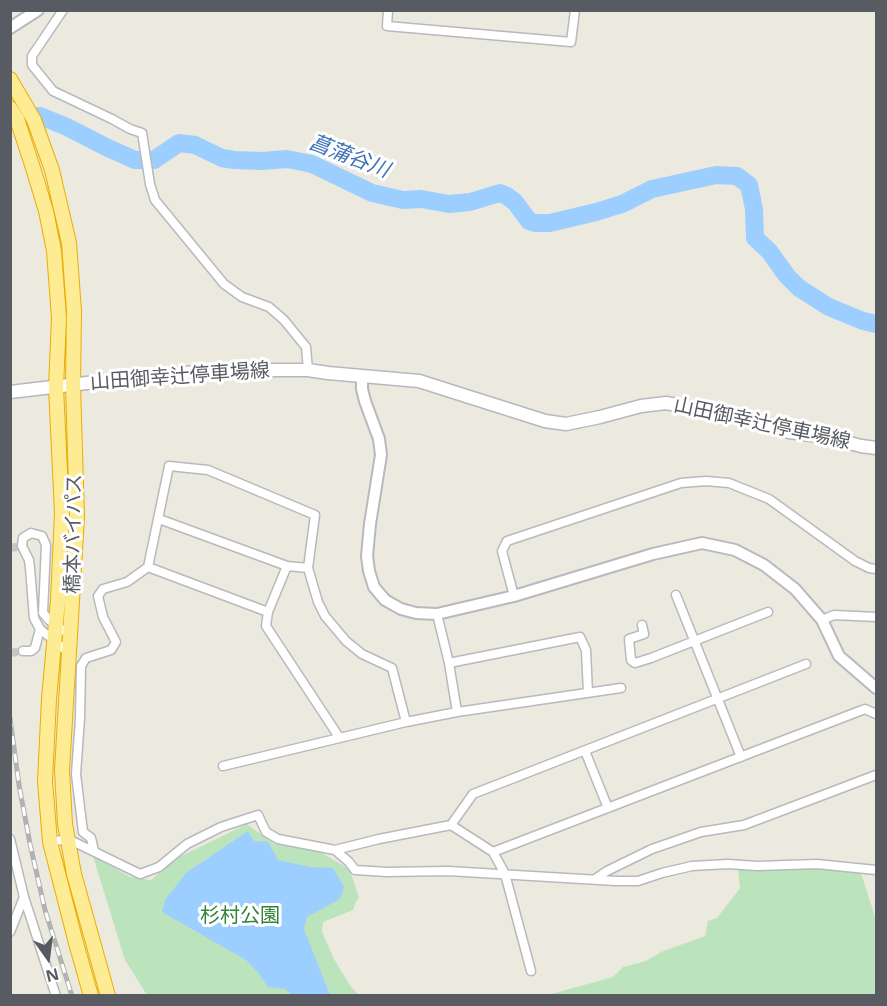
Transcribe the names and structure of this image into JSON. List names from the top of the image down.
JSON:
{
  "streets": {
    "highway": ["橋本バイパス"],
    "main road": ["山田御幸辻停車場線"]
  },
  "crossings": [
    ["山田御幸辻停車場線", "橋本バイパス"]
  ],
  "water": ["菖蒲谷川"],
  "parks": ["杉村公園"],
  "north": "bottom"
}
